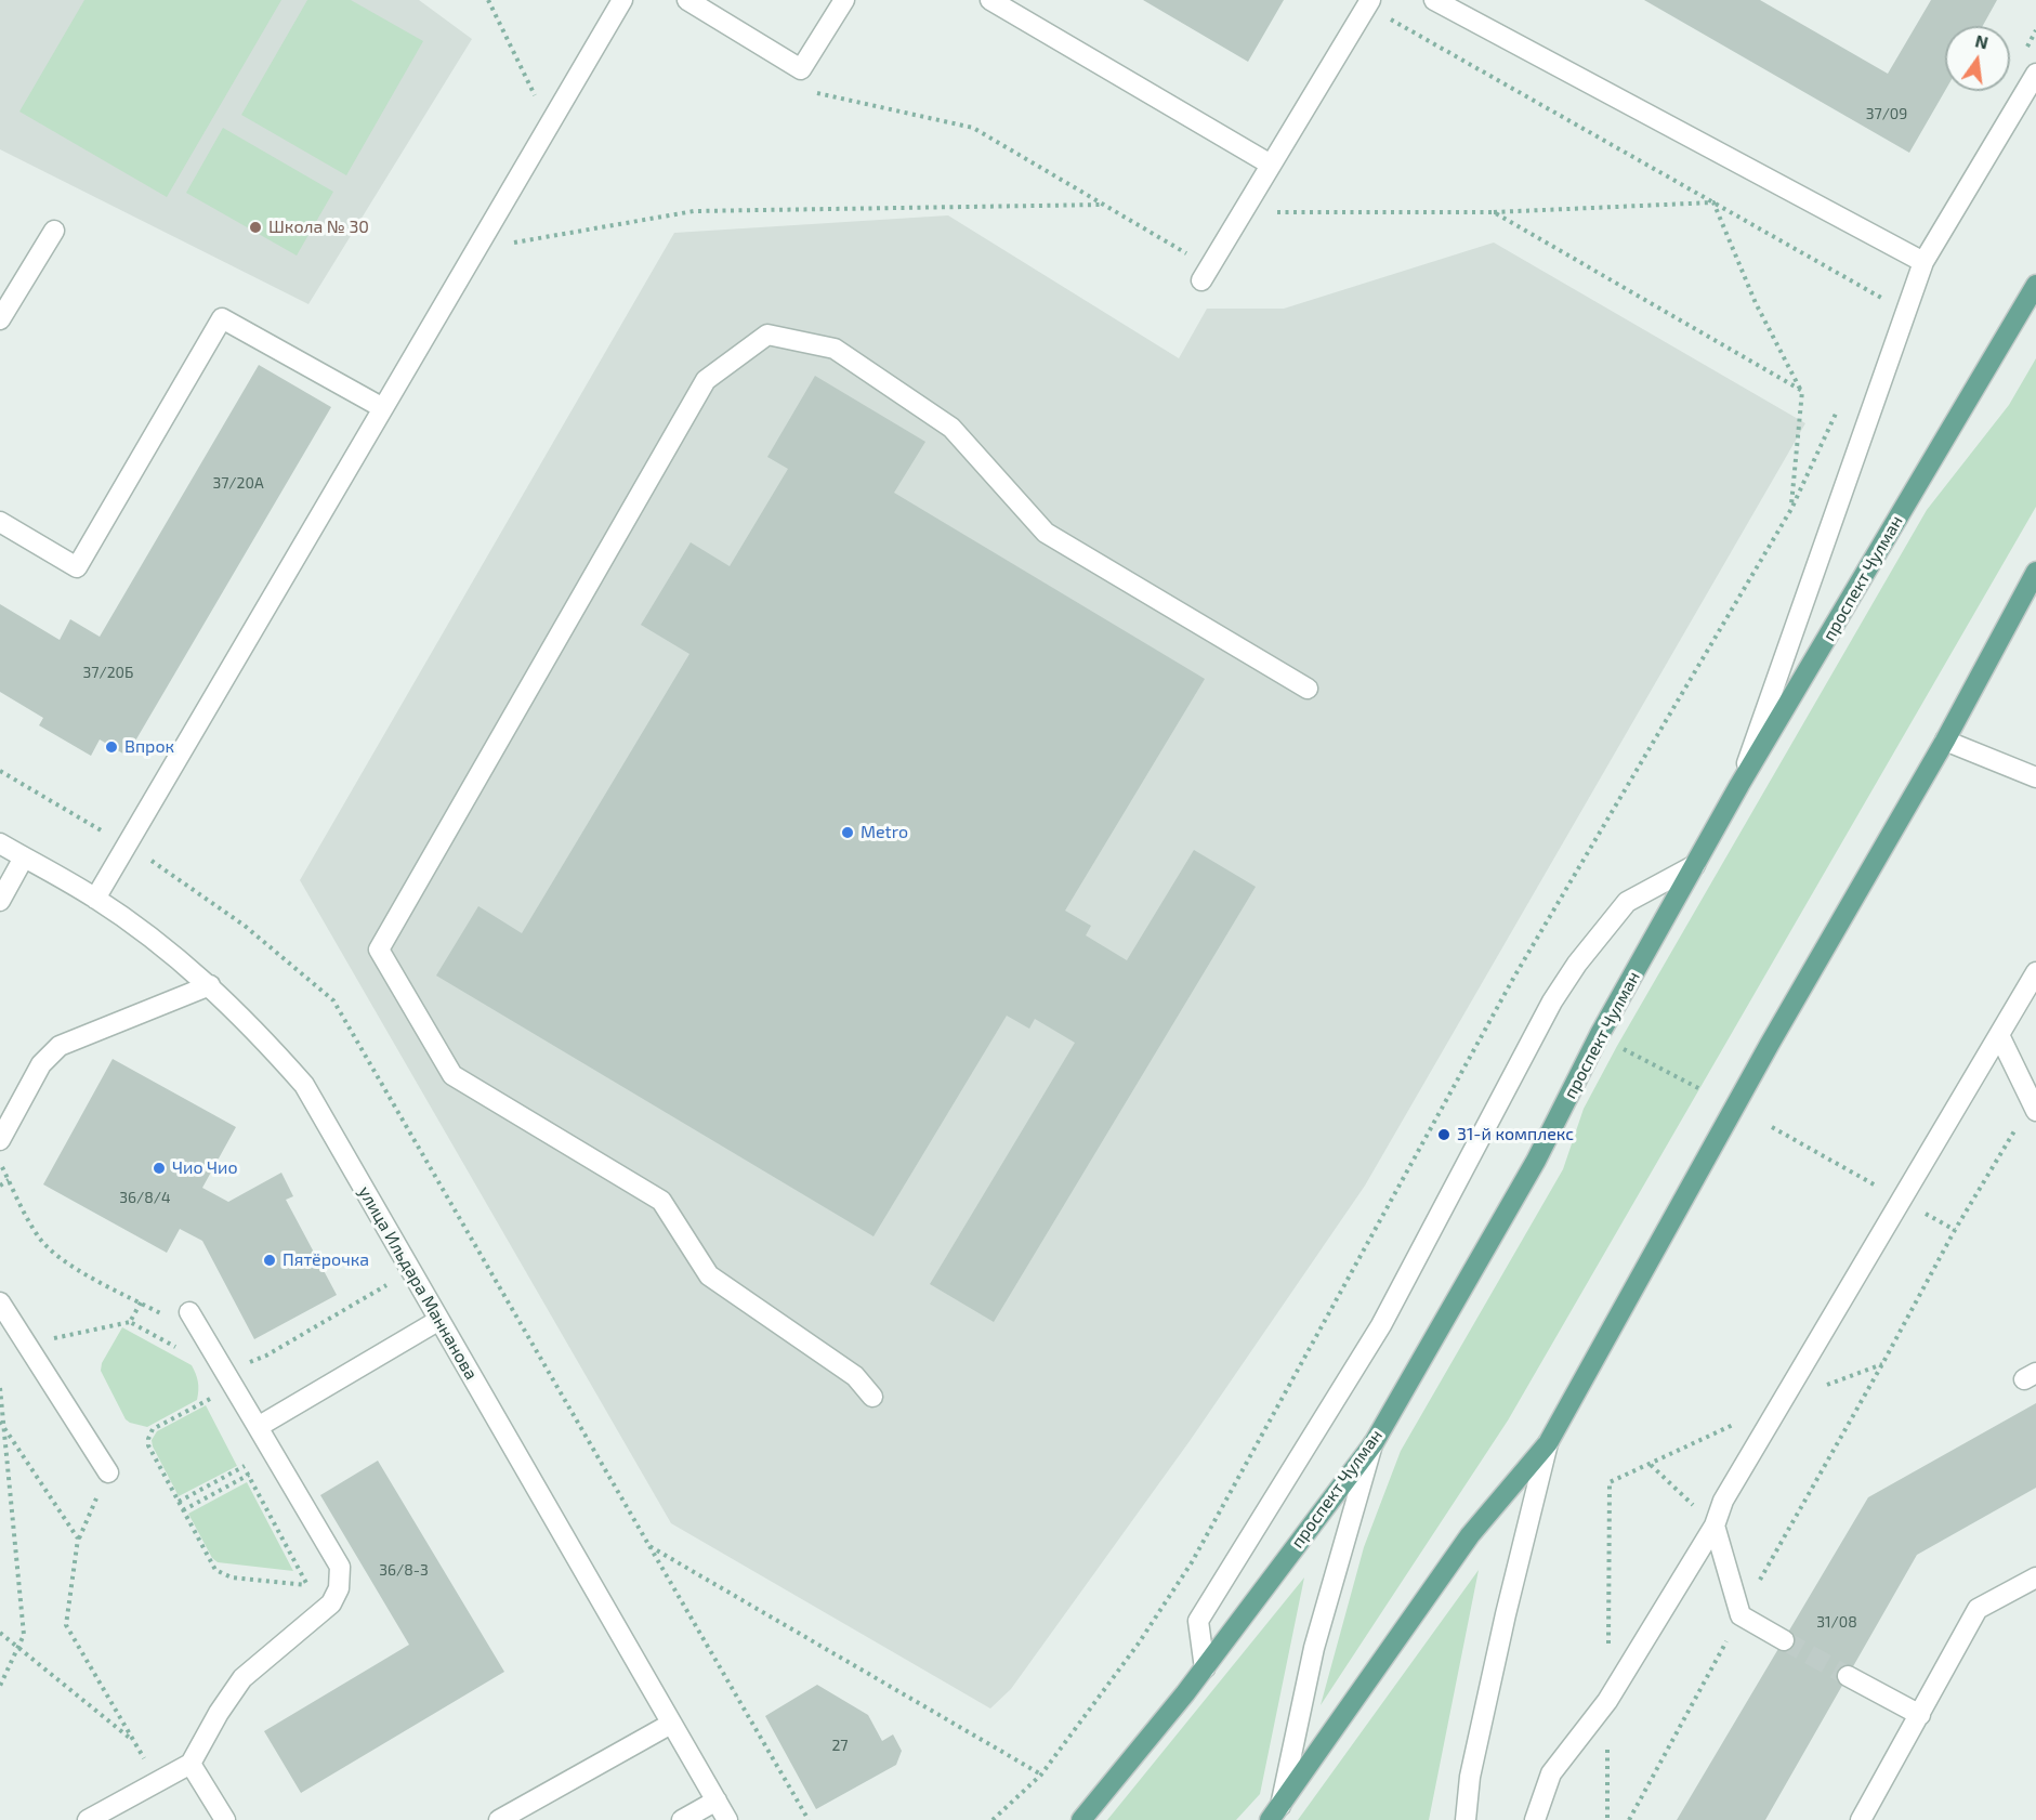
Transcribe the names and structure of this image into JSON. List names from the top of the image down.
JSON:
{
  "streets": {
    "main road": ["проспект Чулман"],
    "street": ["улица Ильдара Маннанова"]
  },
  "places": [
    "Школа № 30",
    "Впрок",
    "Metro",
    "31-й комплекс",
    "Чио Чио",
    "Пятёрочка"
  ],
  "house_numbers": [
    "37/09",
    "37/20А",
    "37/20Б",
    "36/8/4",
    "36/8-3",
    "31/08",
    "27"
  ],
  "north": "top"
}
